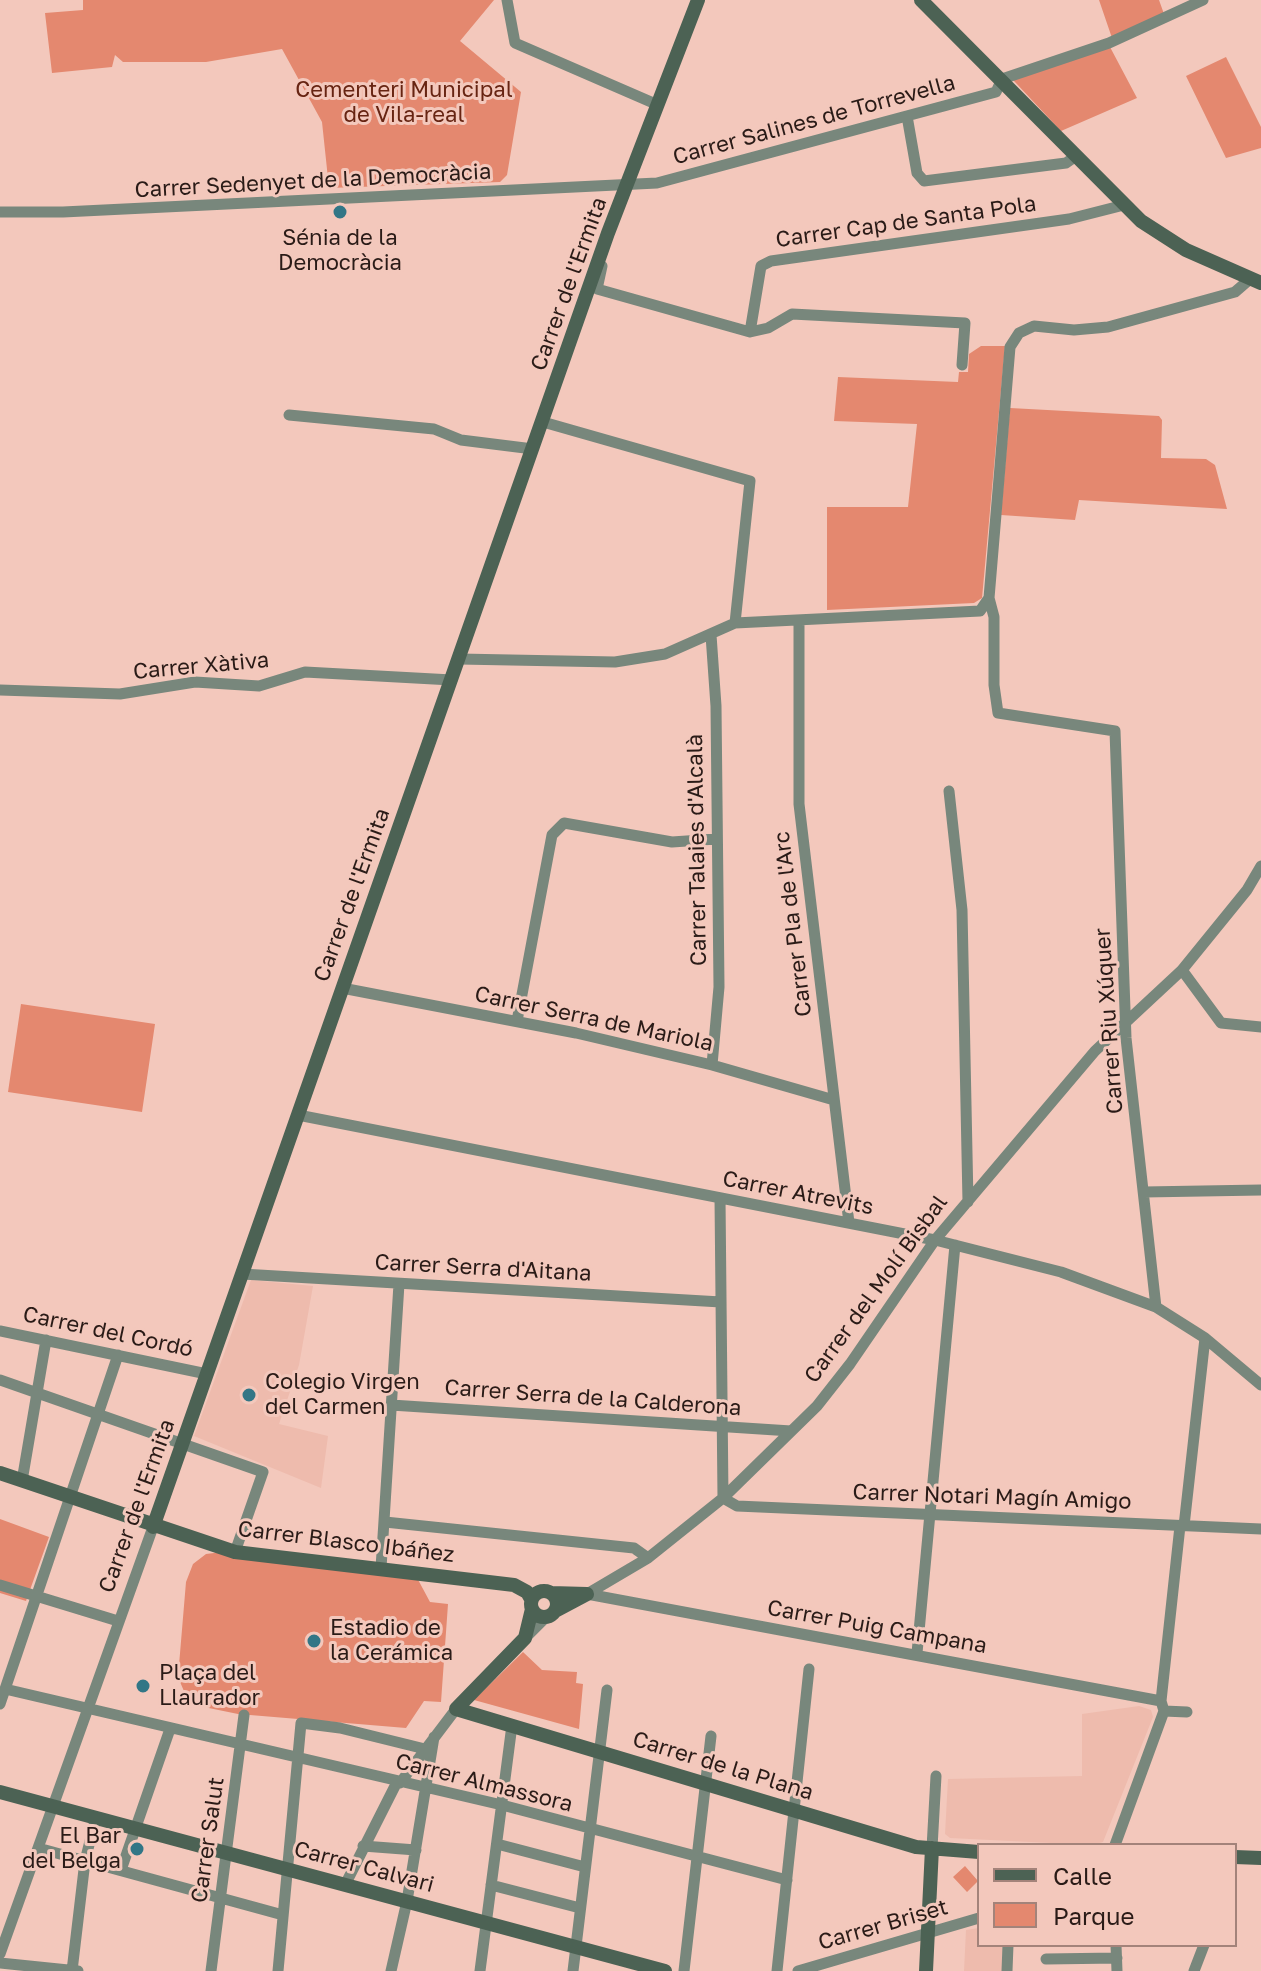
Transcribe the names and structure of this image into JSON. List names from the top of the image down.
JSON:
{
  "streets": {
    "street": [
      "Carrer Salines de Torrevella",
      "Carrer Sedenyet de la Democràcia",
      "Carrer Cap de Santa Pola",
      "Carrer de l'Ermita",
      "Carrer Xàtiva",
      "Carrer Talaies d'Alcalà",
      "Carrer Pla de l'Arc",
      "Carrer Serra de Mariola",
      "Carrer Riu Xúquer",
      "Carrer Atrevits",
      "Carrer Serra d'Aitana",
      "Carrer del Molí Bisbal",
      "Carrer del Cordó",
      "Carrer Serra de la Calderona",
      "Carrer Notari Magín Amigo",
      "Carrer Blasco Ibáñez",
      "Carrer Puig Campana",
      "Carrer de la Plana",
      "Carrer Almassora",
      "Carrer Salut",
      "Carrer Calvari",
      "Carrer Briset"
    ]
  },
  "crossings": [
    ["Carrer Salines de Torrevella", "Carrer Sedenyet de la Democràcia"],
    ["Carrer Salines de Torrevella", "Carrer de l'Ermita"],
    ["Carrer Sedenyet de la Democràcia", "Carrer de l'Ermita"],
    ["Carrer de l'Ermita", "Carrer Xàtiva"],
    ["Carrer de l'Ermita", "Carrer Serra de Mariola"],
    ["Carrer de l'Ermita", "Carrer Atrevits"],
    ["Carrer de l'Ermita", "Carrer Serra d'Aitana"],
    ["Carrer de l'Ermita", "Carrer del Cordó"],
    ["Carrer de l'Ermita", "Carrer Blasco Ibáñez"],
    ["Carrer de l'Ermita", "Carrer Calvari"],
    ["Carrer Talaies d'Alcalà", "Carrer Serra de Mariola"],
    ["Carrer Pla de l'Arc", "Carrer Serra de Mariola"],
    ["Carrer Pla de l'Arc", "Carrer Atrevits"],
    ["Carrer Riu Xúquer", "Carrer Atrevits"],
    ["Carrer Riu Xúquer", "Carrer del Molí Bisbal"],
    ["Carrer Atrevits", "Carrer del Molí Bisbal"],
    ["Carrer del Molí Bisbal", "Carrer Serra de la Calderona"],
    ["Carrer del Molí Bisbal", "Carrer Notari Magín Amigo"],
    ["Carrer del Molí Bisbal", "Carrer Blasco Ibáñez"],
    ["Carrer del Molí Bisbal", "Carrer Puig Campana"],
    ["Carrer del Molí Bisbal", "Carrer de la Plana"],
    ["Carrer del Molí Bisbal", "Carrer Almassora"],
    ["Carrer del Molí Bisbal", "Carrer Calvari"],
    ["Carrer Almassora", "Carrer Salut"],
    ["Carrer Salut", "Carrer Calvari"]
  ],
  "parks": ["Cementeri Municipal de Vila-real"],
  "places": [
    "Sénia de la Democràcia",
    "Colegio Virgen del Carmen",
    "Estadio de la Cerámica",
    "Plaça del Llaurador",
    "El Bar del Belga"
  ],
  "legend": ["Calle", "Parque"]
}
